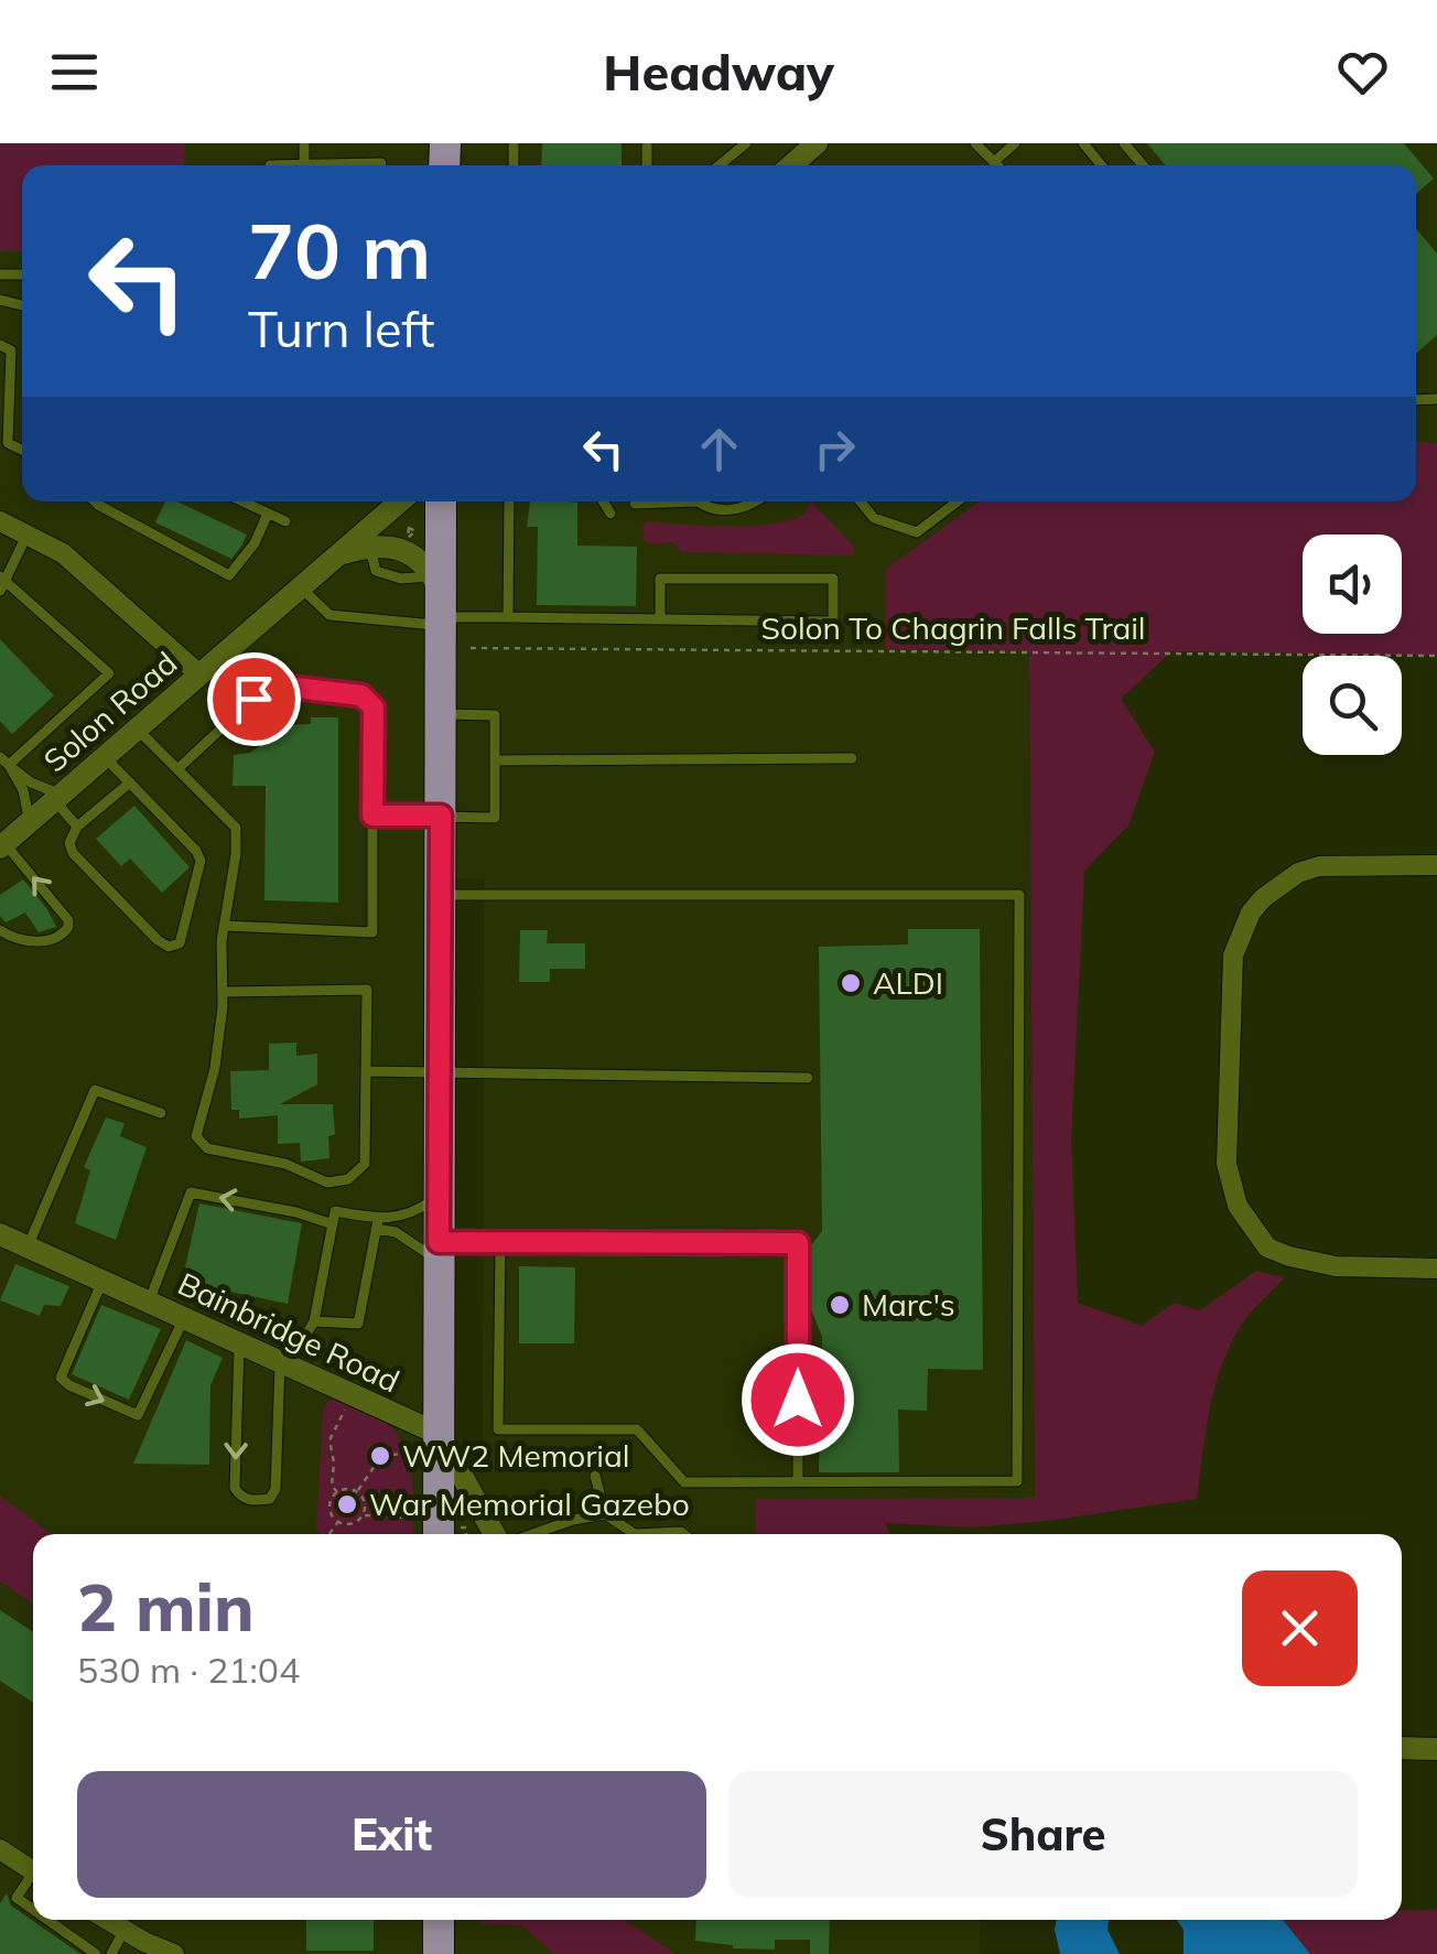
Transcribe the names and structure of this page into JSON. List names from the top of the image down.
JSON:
{
  "streets": {
    "street": ["Solon Road", "Bainbridge Road"],
    "path": ["Solon To Chagrin Falls Trail"]
  },
  "places": [
    "ALDI",
    "Marc's",
    "WW2 Memorial",
    "War Memorial Gazebo"
  ],
  "page": {
    "header": "Headway",
    "turn": ["70 m", "Turn left"],
    "heading": ["2 min", "530 m · 21:04"],
    "buttons": ["Exit", "Share"]
  }
}
